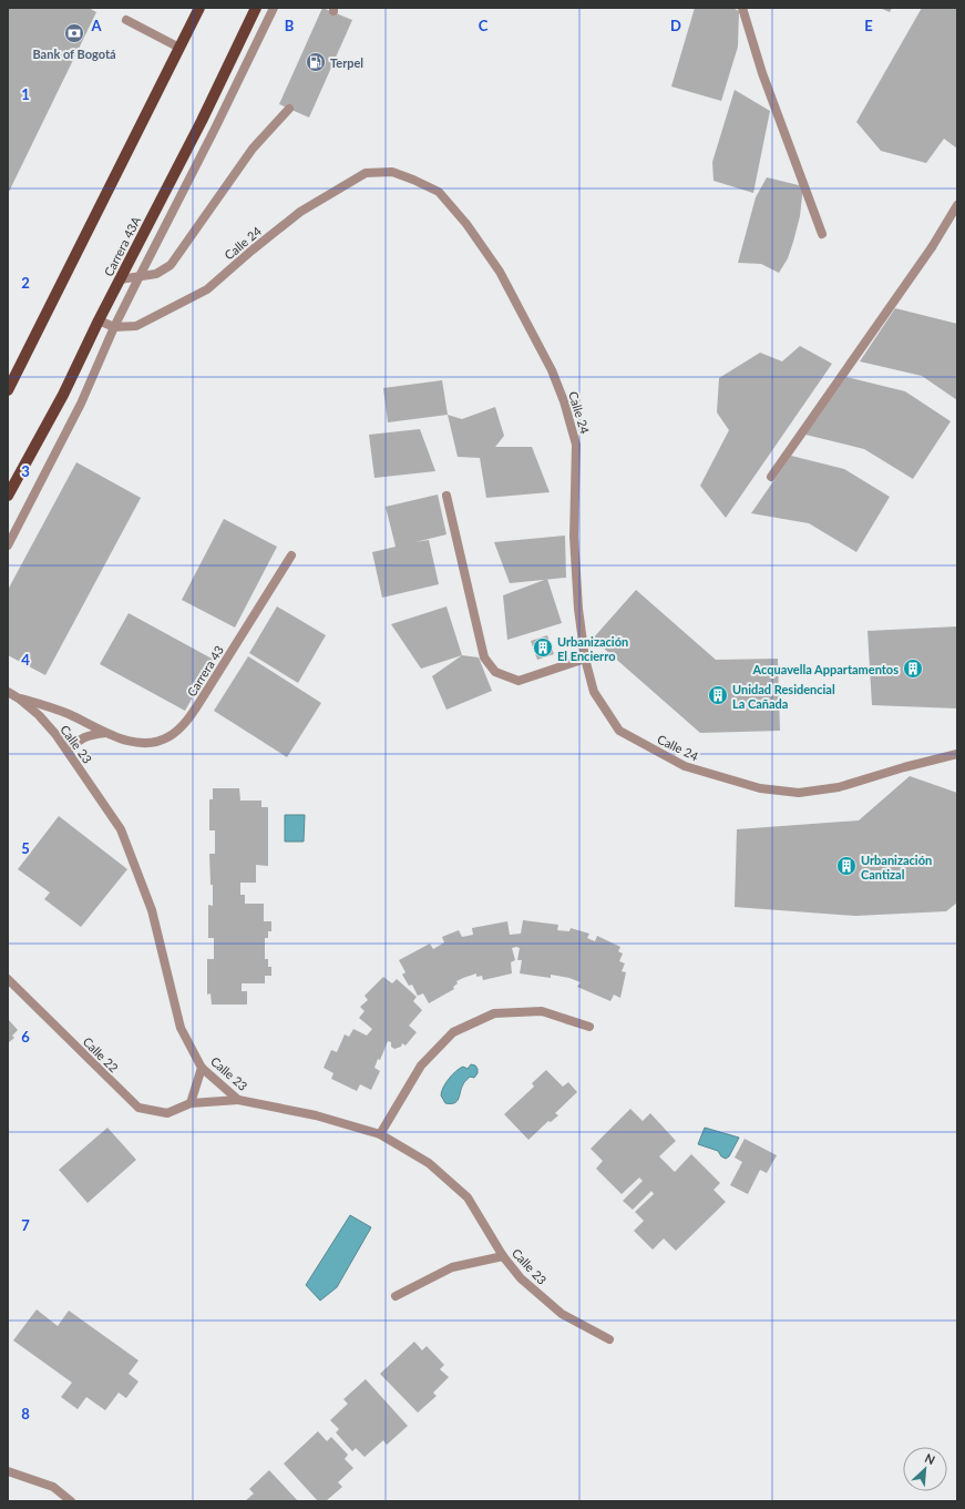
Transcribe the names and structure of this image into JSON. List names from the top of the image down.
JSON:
{
  "streets": {
    "main road": ["Carrera 43A"],
    "street": [
      "Calle 24",
      "Carrera 43",
      "Calle 23",
      "Calle 22"
    ]
  },
  "crossings": [
    ["Calle 24", "Carrera 43A"],
    ["Carrera 43", "Calle 23"],
    ["Calle 23", "Calle 22"]
  ],
  "places": {
    "bank": ["Bank of Bogotá"],
    "fuel station": ["Terpel"],
    "building": [
      "Urbanización El Encierro",
      "Acquavella Appartamentos",
      "Unidad Residencial La Cañada",
      "Urbanización Cantizal"
    ]
  },
  "north": "top right",
  "grid": {
    "columns": [
      "A",
      "B",
      "C",
      "D",
      "E"
    ],
    "rows": [
      "1",
      "2",
      "3",
      "4",
      "5",
      "6",
      "7",
      "8"
    ]
  }
}
